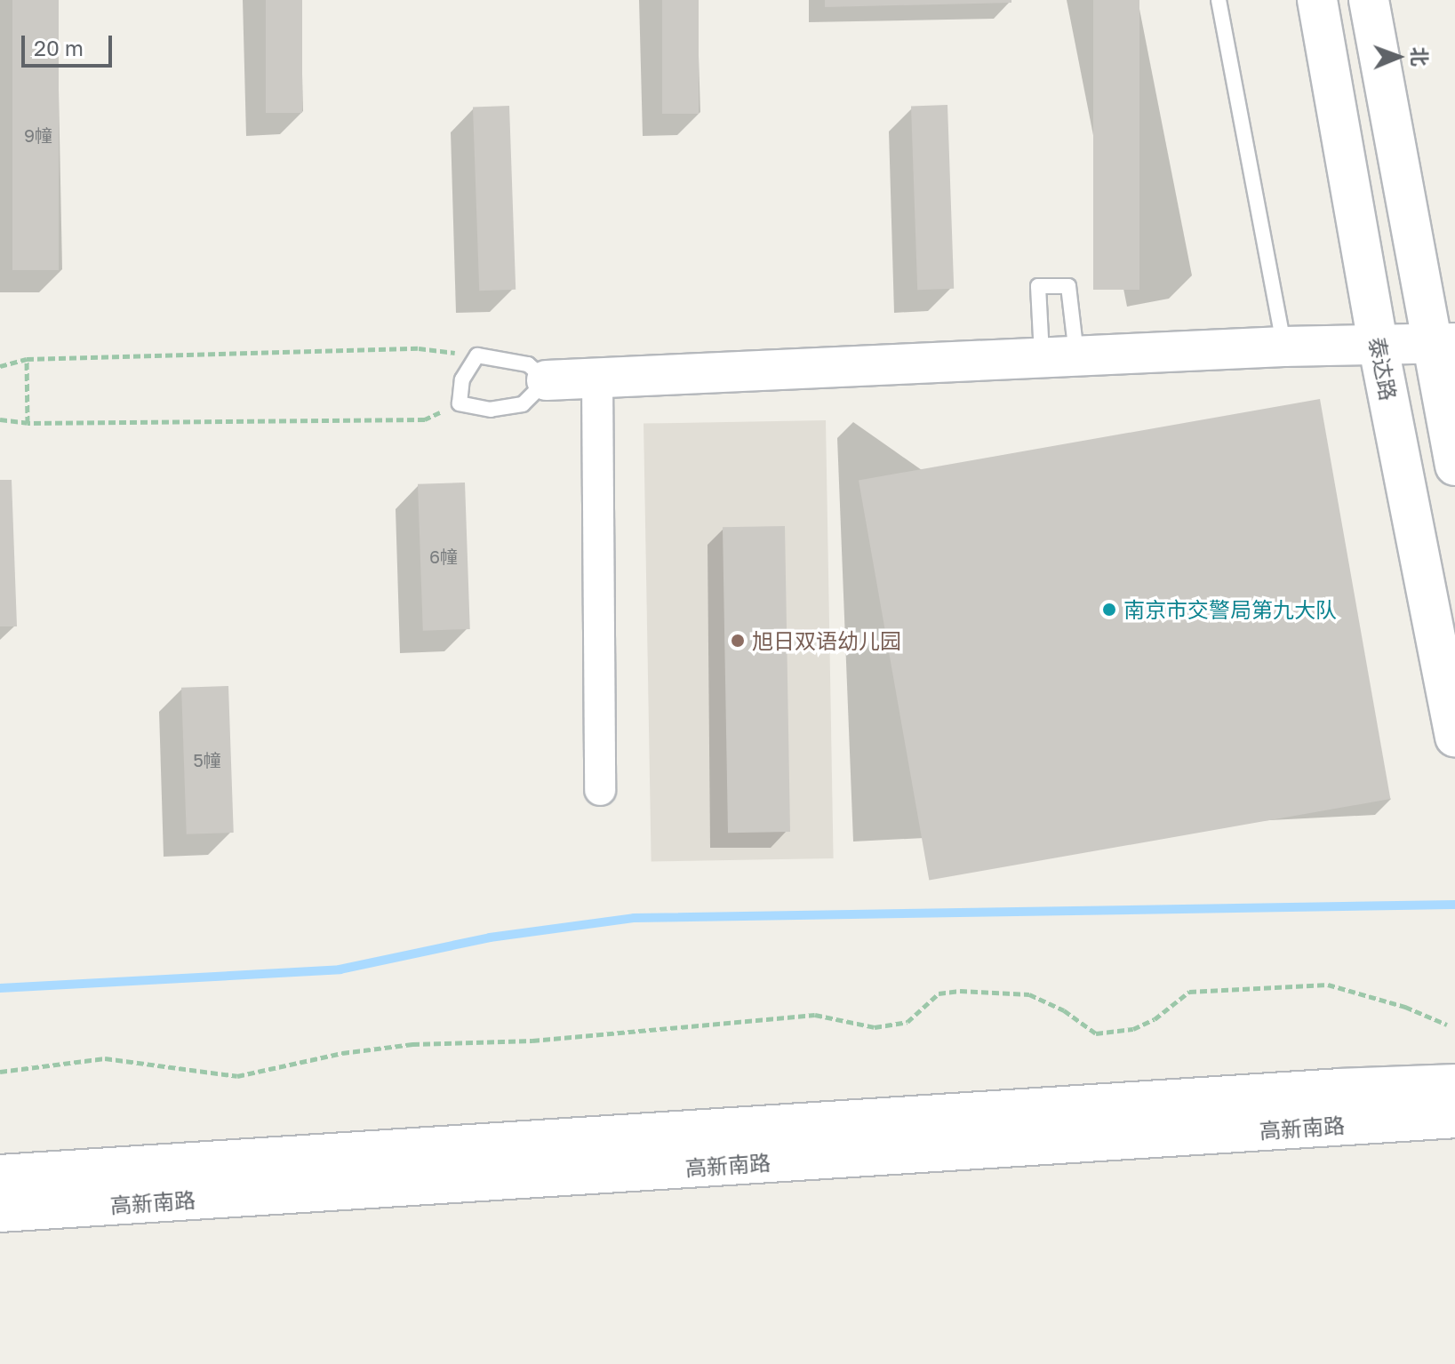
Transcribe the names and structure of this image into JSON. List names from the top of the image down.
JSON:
{
  "streets": {
    "main road": ["泰达路", "高新南路"]
  },
  "places": ["南京市交警局第九大队", "旭日双语幼儿园"],
  "house_numbers": ["9幢", "6幢", "5幢"],
  "scale_bar": "20 m",
  "north": "right"
}
